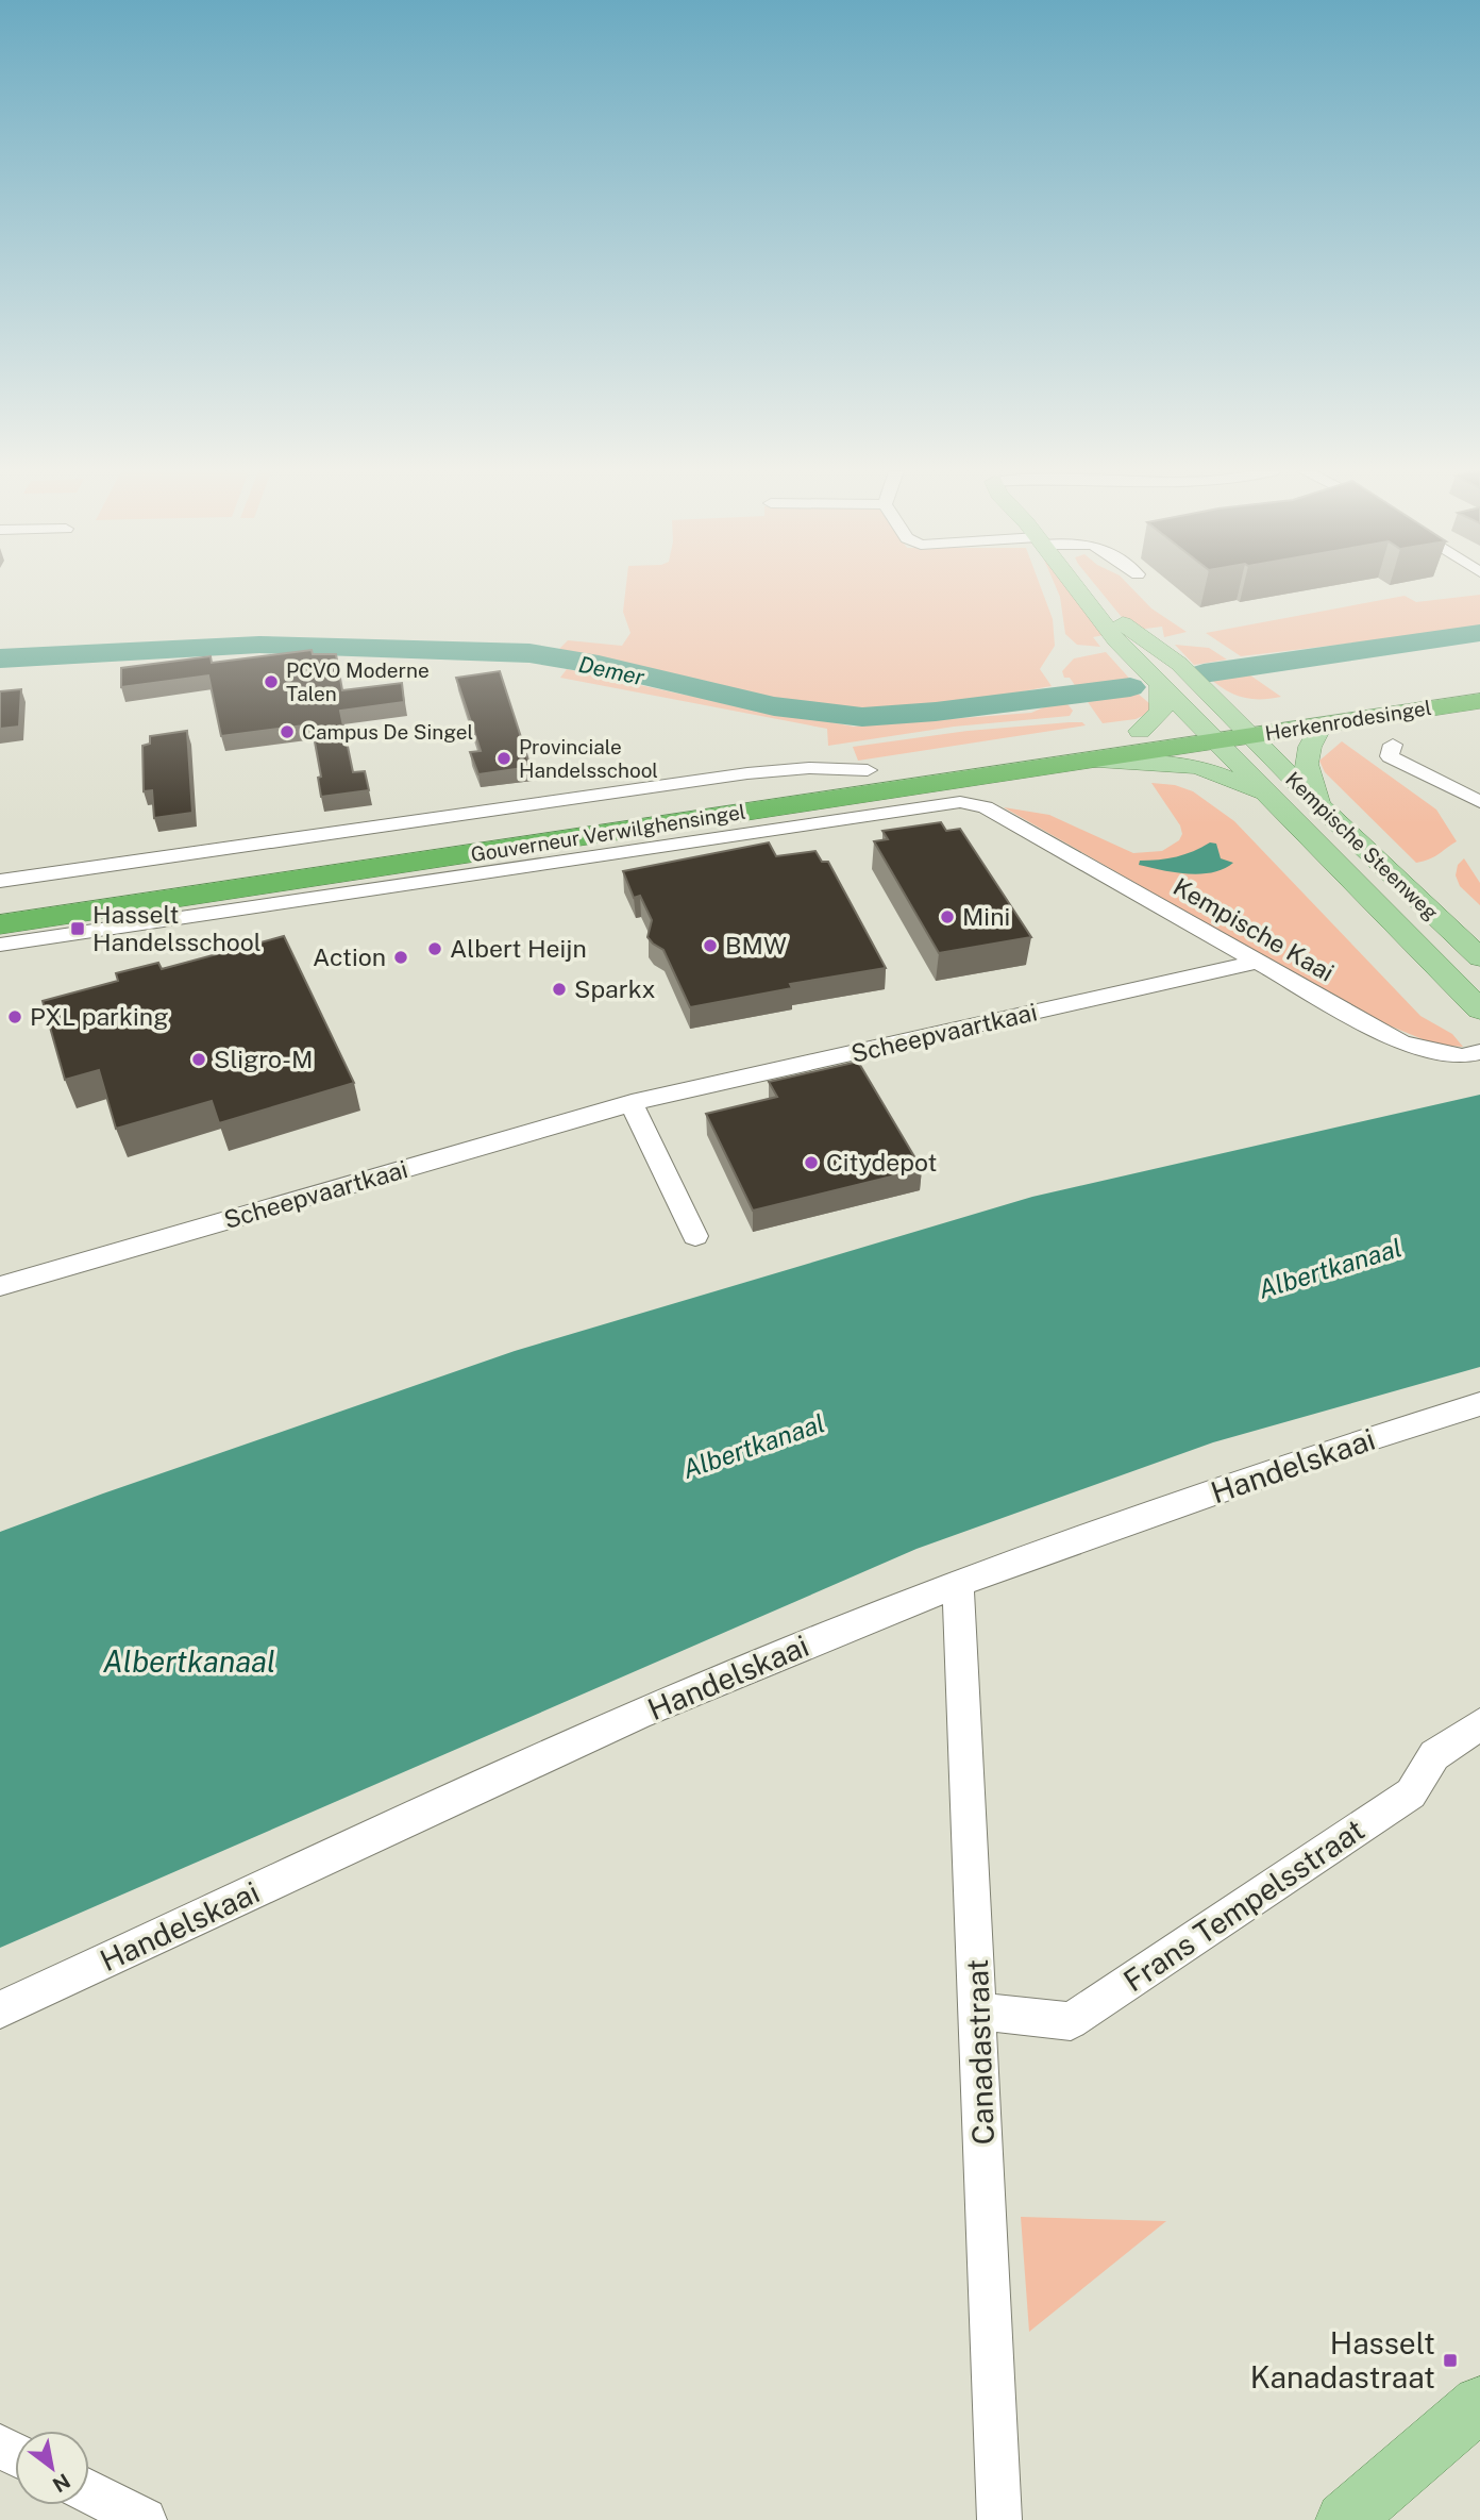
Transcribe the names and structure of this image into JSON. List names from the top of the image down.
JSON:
{
  "streets": {
    "highway": ["Herkenrodesingel", "Gouverneur Verwilghensingel"],
    "main road": ["Kempische Steenweg"],
    "street": [
      "Kempische Kaai",
      "Scheepvaartkaai",
      "Handelskaai",
      "Frans Tempelsstraat",
      "Canadastraat"
    ]
  },
  "crossings": [
    ["Herkenrodesingel", "Gouverneur Verwilghensingel"],
    ["Herkenrodesingel", "Kempische Steenweg"],
    ["Gouverneur Verwilghensingel", "Kempische Steenweg"],
    ["Gouverneur Verwilghensingel", "Kempische Kaai"],
    ["Kempische Kaai", "Scheepvaartkaai"],
    ["Handelskaai", "Canadastraat"],
    ["Frans Tempelsstraat", "Canadastraat"]
  ],
  "water": ["Demer", "Albertkanaal"],
  "places": {
    "other": [
      "PCVO Moderne Talen",
      "Campus De Singel",
      "Provinciale Handelsschool",
      "Mini",
      "BMW",
      "Albert Heijn",
      "Action",
      "Sparkx",
      "PXL parking",
      "Sligro-M",
      "Citydepot"
    ],
    "transit": ["Hasselt Handelsschool", "Hasselt Kanadastraat"]
  },
  "north": "bottom right"
}
